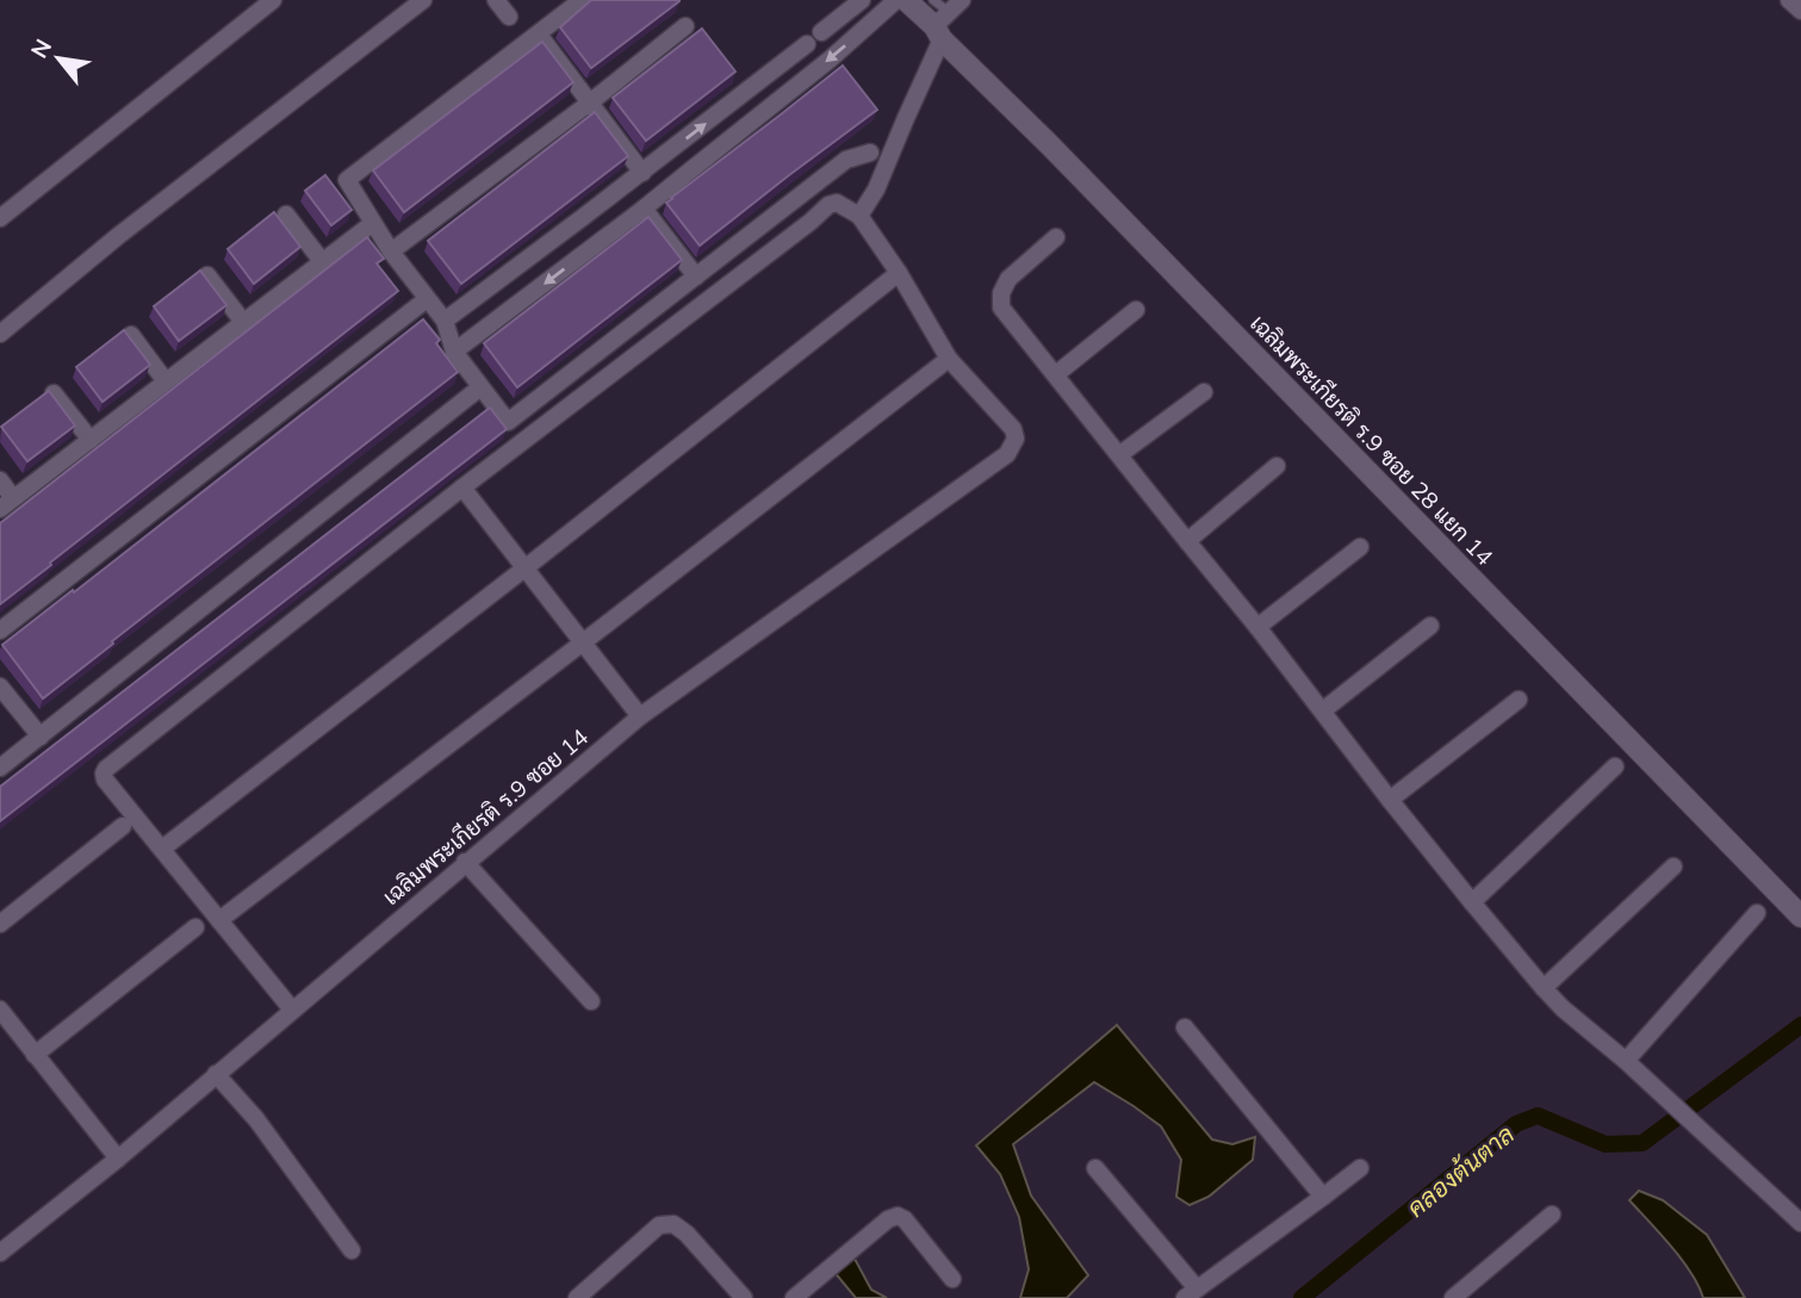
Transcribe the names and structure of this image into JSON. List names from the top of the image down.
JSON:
{
  "streets": {
    "street": ["เฉลิมพระเกียรติ ร.9 ซอย 28 แยก 14", "เฉลิมพระเกียรติ ร.9 ซอย 14"]
  },
  "water": ["คลองต้นตาล"],
  "north": "top left"
}
